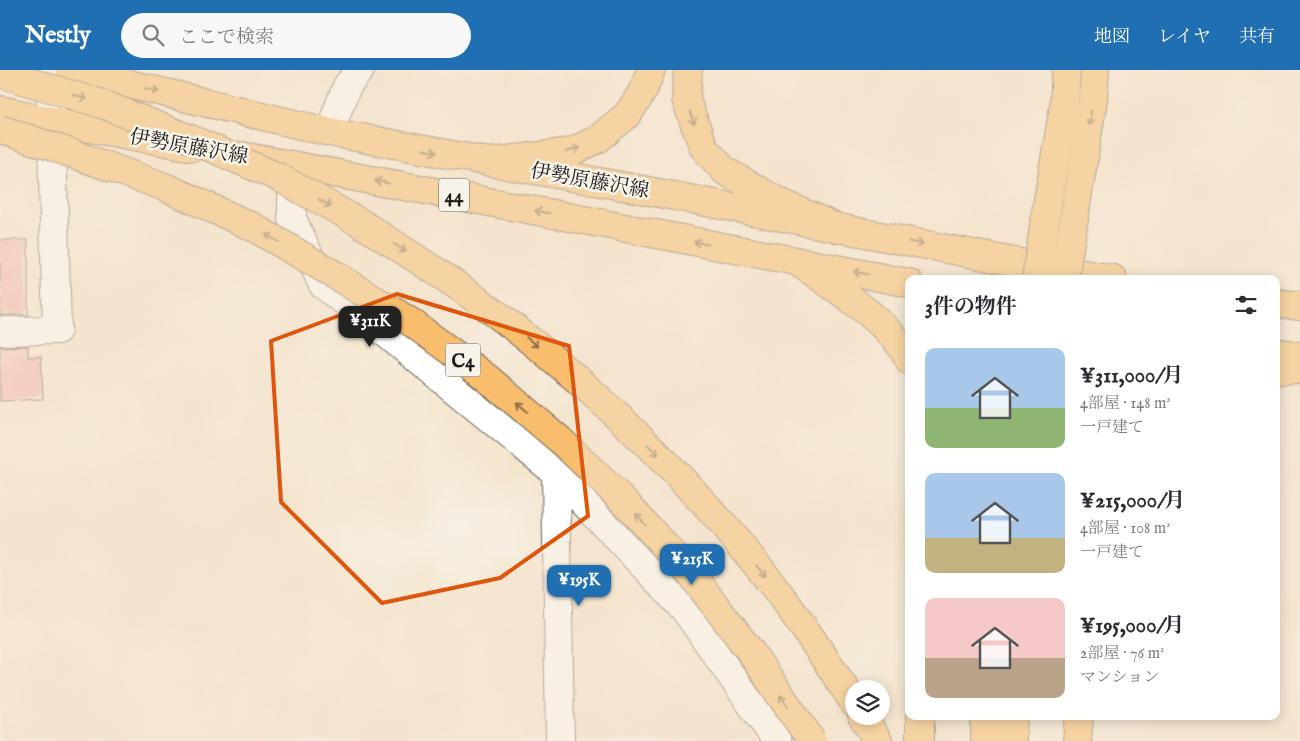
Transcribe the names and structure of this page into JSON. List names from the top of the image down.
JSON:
{
  "streets": {
    "main road": ["伊勢原藤沢線", "44", "C4"]
  },
  "page": {
    "header": "Nestly",
    "search": "ここで検索",
    "nav": ["地図", "レイヤ", "共有"],
    "heading": "3件の物件",
    "price": ["¥311K", "¥215K", "¥195K"],
    "list": [
      {
        "name": "¥311,000/月",
        "note": "4部屋 · 148 m² · 一戸建て"
      },
      {
        "name": "¥215,000/月",
        "note": "4部屋 · 108 m² · 一戸建て"
      },
      {
        "name": "¥195,000/月",
        "note": "2部屋 · 76 m² · マンション"
      }
    ]
  }
}
